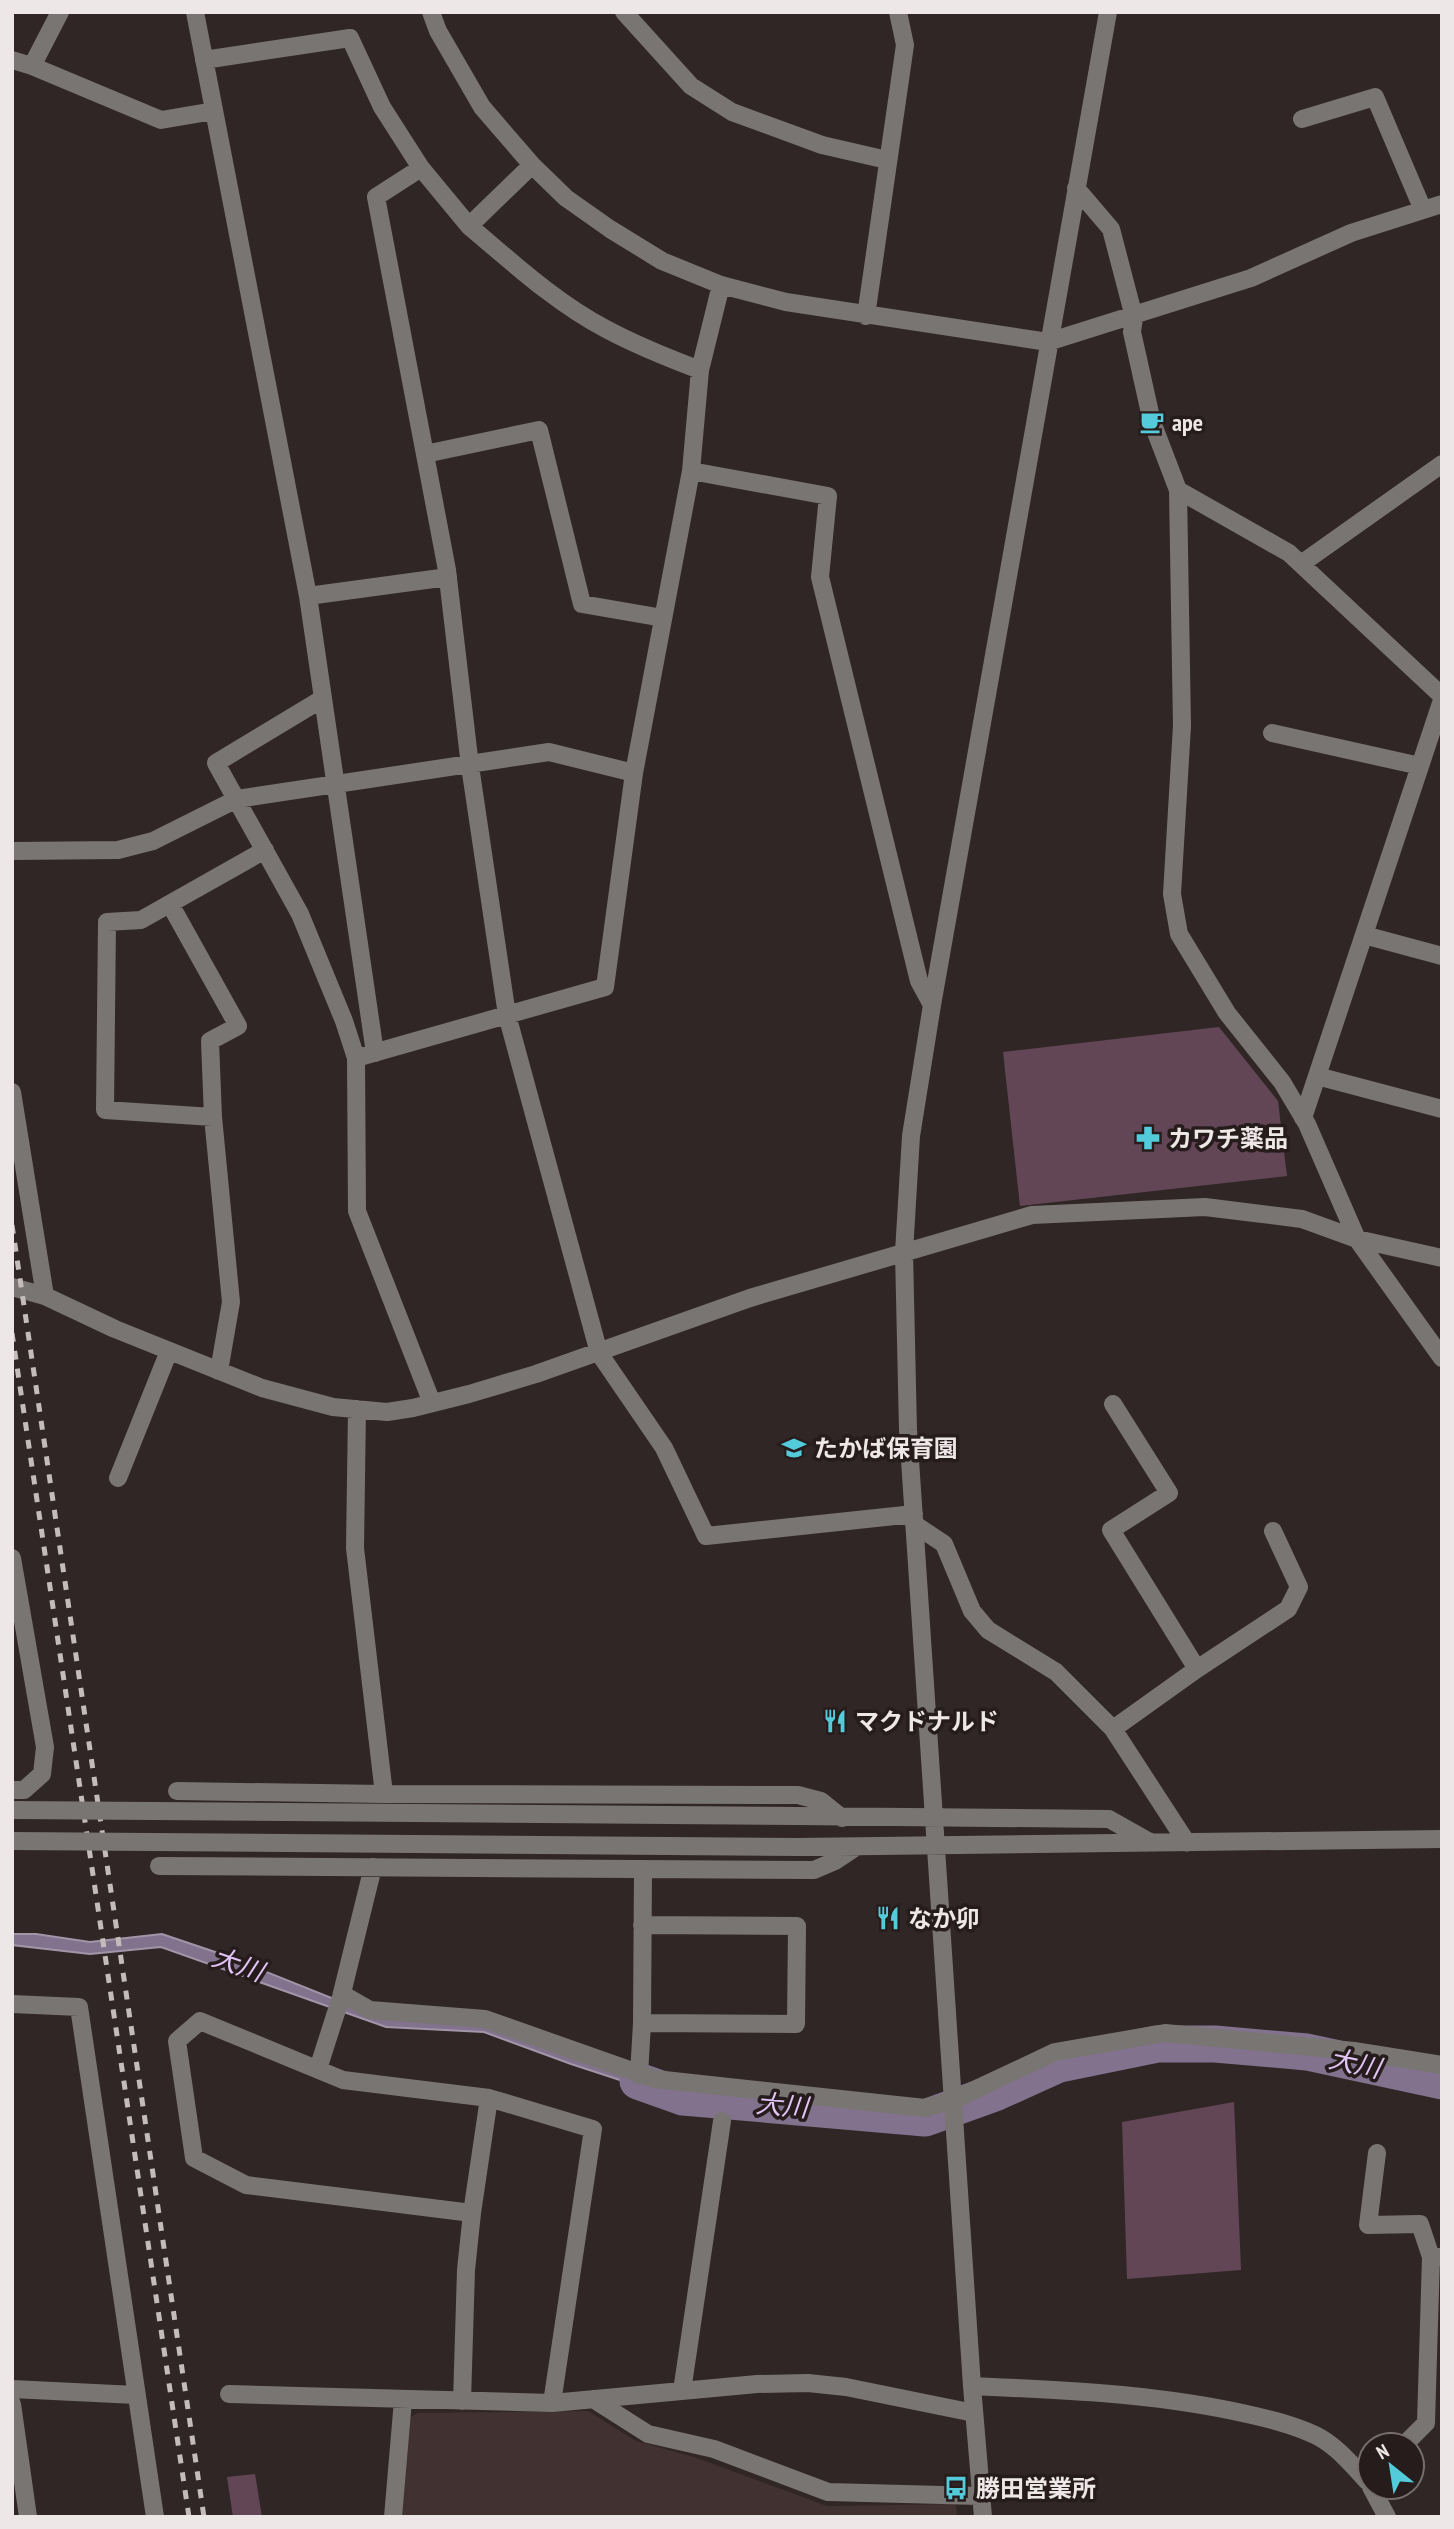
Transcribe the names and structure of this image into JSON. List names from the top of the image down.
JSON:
{
  "water": ["大川"],
  "places": {
    "cafe": ["ape"],
    "pharmacy": ["カワチ薬品"],
    "school or university": ["たかば保育園"],
    "restaurant": ["マクドナルド", "なか卯"],
    "bus stop": ["勝田営業所"]
  },
  "north": "top left"
}
